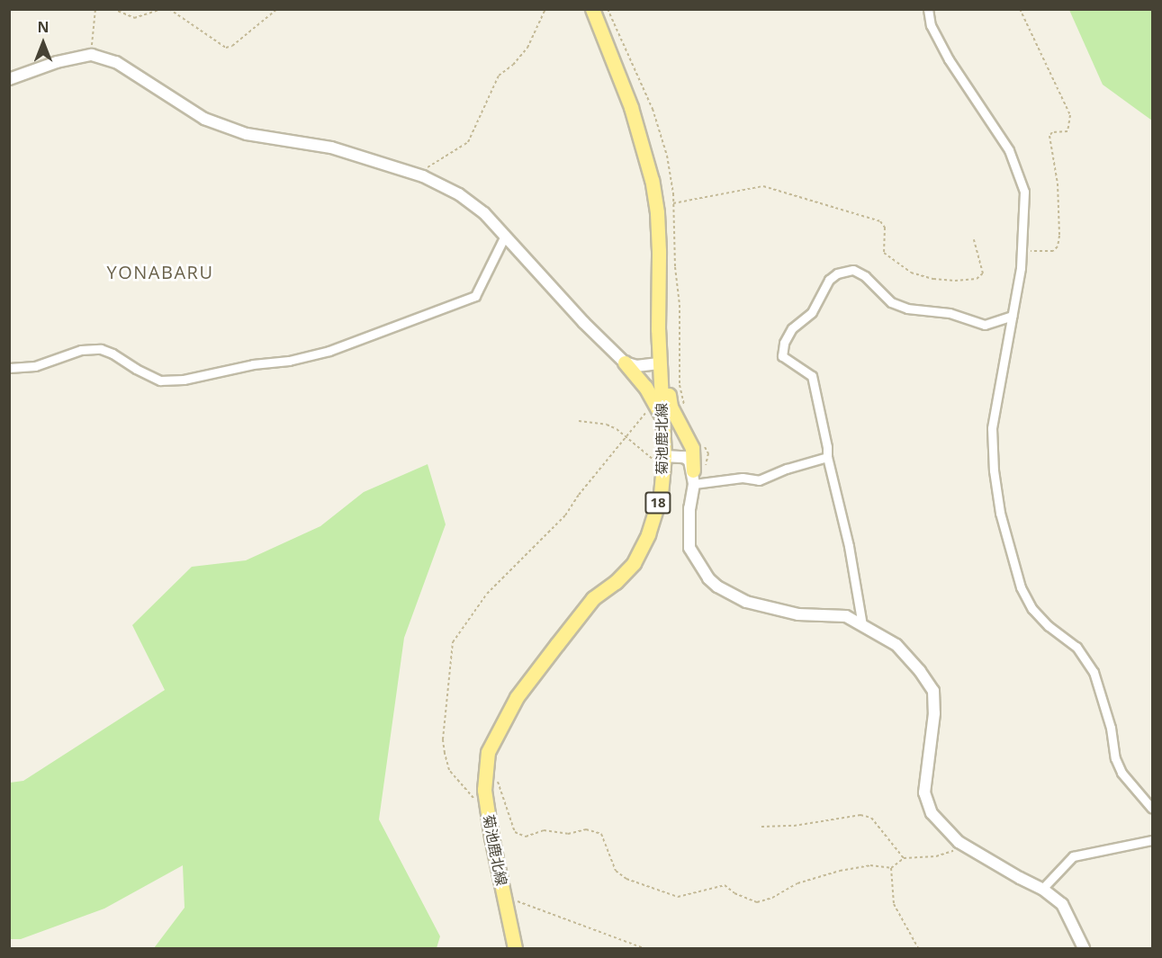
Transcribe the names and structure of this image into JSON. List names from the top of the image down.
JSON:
{
  "streets": {
    "main road": ["菊池鹿北線", "18"]
  },
  "districts": ["YONABARU"],
  "north": "top"
}
